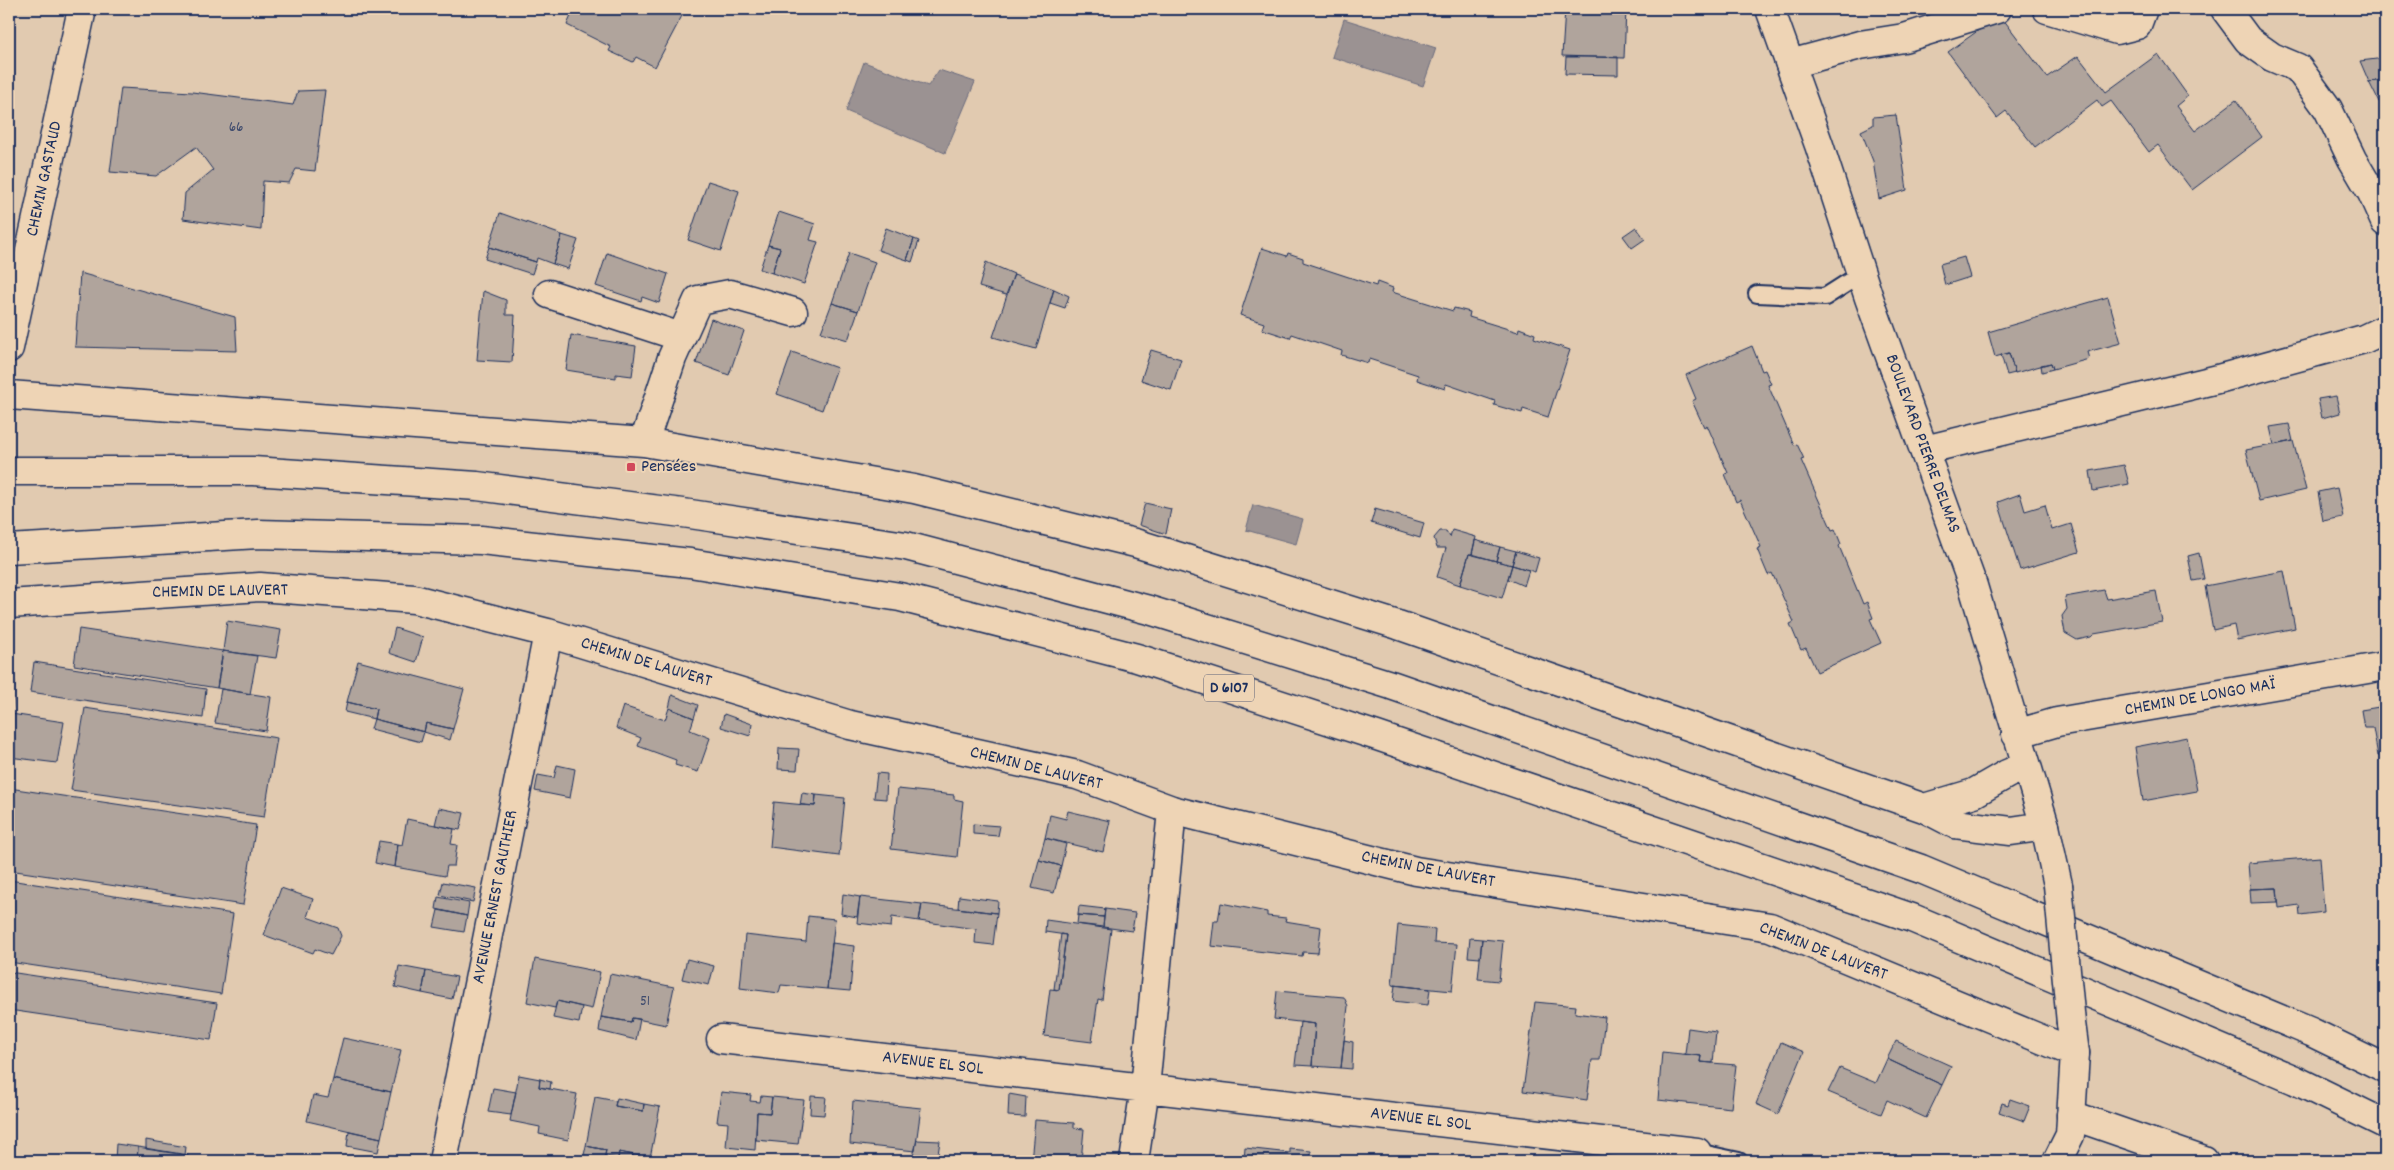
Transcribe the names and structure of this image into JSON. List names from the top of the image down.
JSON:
{
  "streets": {
    "main road": [
      "CHEMIN GASTAUD",
      "BOULEVARD PIERRE DELMAS",
      "CHEMIN DE LAUVERT",
      "D 6107",
      "CHEMIN DE LONGO MAÏ",
      "AVENUE ERNEST GAUTHIER",
      "AVENUE EL SOL"
    ]
  },
  "crossings": [
    ["BOULEVARD PIERRE DELMAS", "CHEMIN DE LAUVERT"],
    ["BOULEVARD PIERRE DELMAS", "CHEMIN DE LONGO MAÏ"],
    ["CHEMIN DE LAUVERT", "AVENUE ERNEST GAUTHIER"]
  ],
  "places": {
    "transit": ["Pensées"]
  },
  "house_numbers": ["66", "51"]
}
